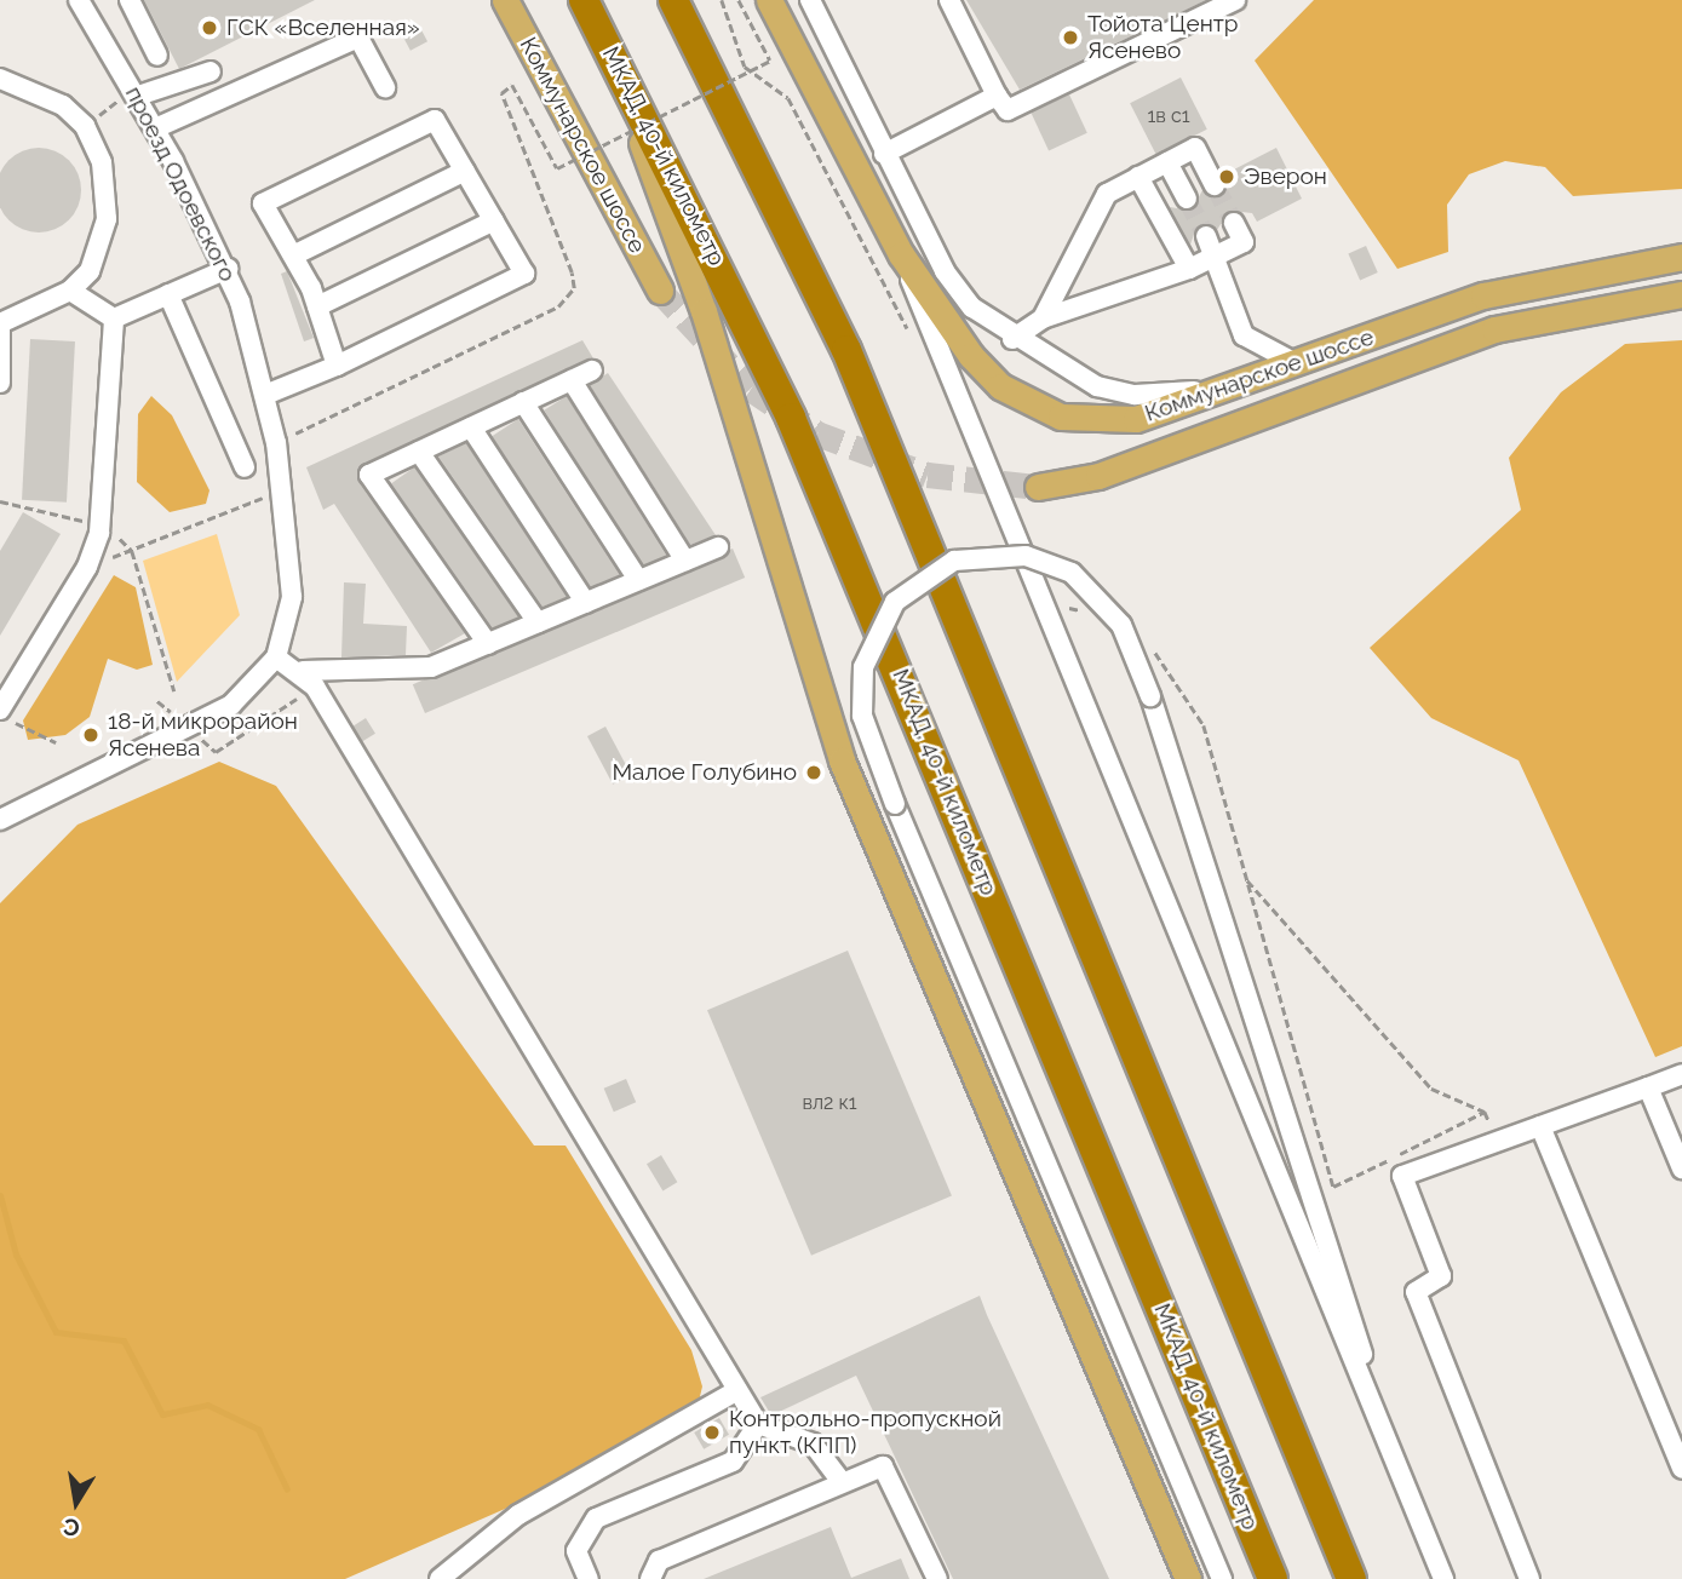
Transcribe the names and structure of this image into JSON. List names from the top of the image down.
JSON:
{
  "streets": {
    "highway": ["МКАД, 40-й километр"],
    "main road": ["Коммунарское шоссе"],
    "street": ["проезд Одоевского"]
  },
  "places": [
    "ГСК «Вселенная»",
    "Тойота Центр Ясенево",
    "Эверон",
    "18-й микрорайон Ясенева",
    "Малое Голубино",
    "Контрольно-пропускной пункт (КПП)"
  ],
  "house_numbers": ["1в с1", "вл2 к1"],
  "north": "bottom"
}
